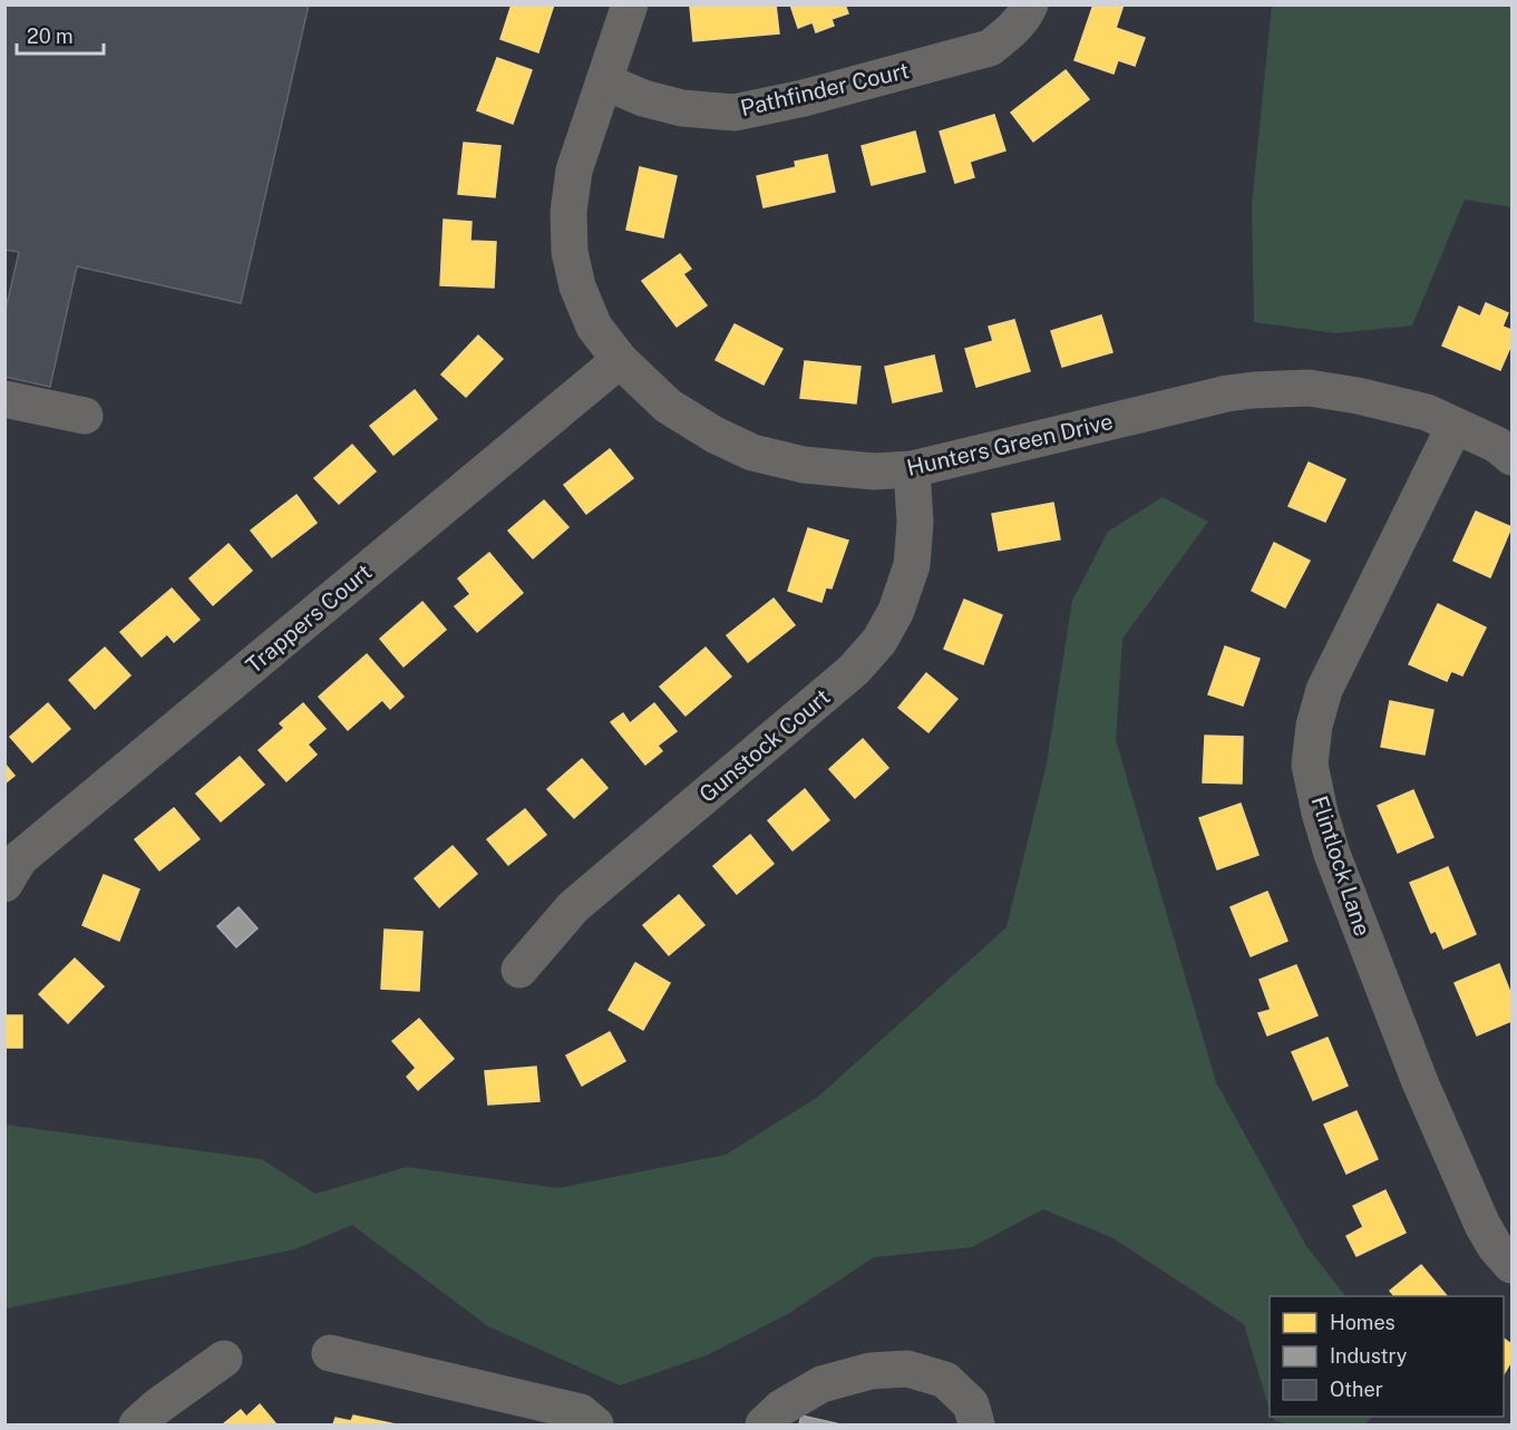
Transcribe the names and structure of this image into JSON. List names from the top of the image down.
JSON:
{
  "streets": {
    "street": [
      "Pathfinder Court",
      "Hunters Green Drive",
      "Trappers Court",
      "Gunstock Court",
      "Flintlock Lane"
    ]
  },
  "crossings": [
    ["Pathfinder Court", "Hunters Green Drive"],
    ["Hunters Green Drive", "Trappers Court"],
    ["Hunters Green Drive", "Gunstock Court"],
    ["Hunters Green Drive", "Flintlock Lane"]
  ],
  "legend": ["Homes", "Industry", "Other"],
  "scale_bar": "20 m"
}
